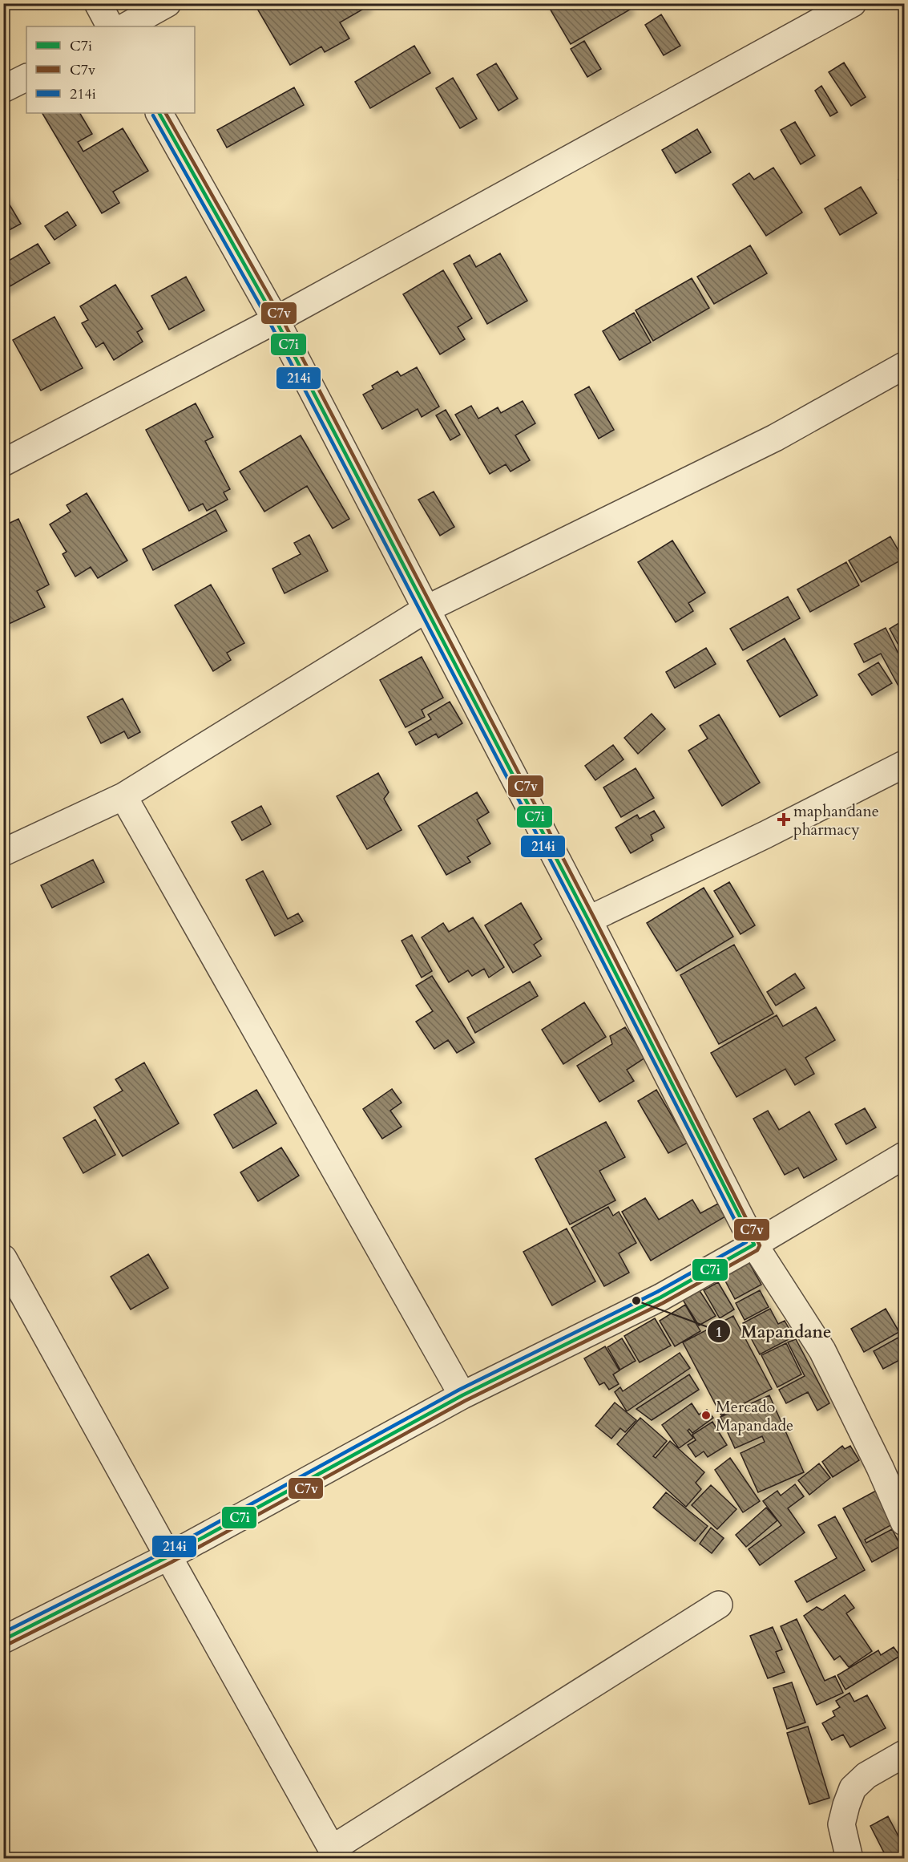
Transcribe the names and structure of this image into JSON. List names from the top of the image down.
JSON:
{
  "places": {
    "health": ["maphandane pharmacy"],
    "other": ["Mapandane", "Mercado Mapandade"]
  },
  "lines": ["transit line C7i", "transit line C7v", "transit line 214i"],
  "legend": ["C7i", "C7v", "214i"]
}
